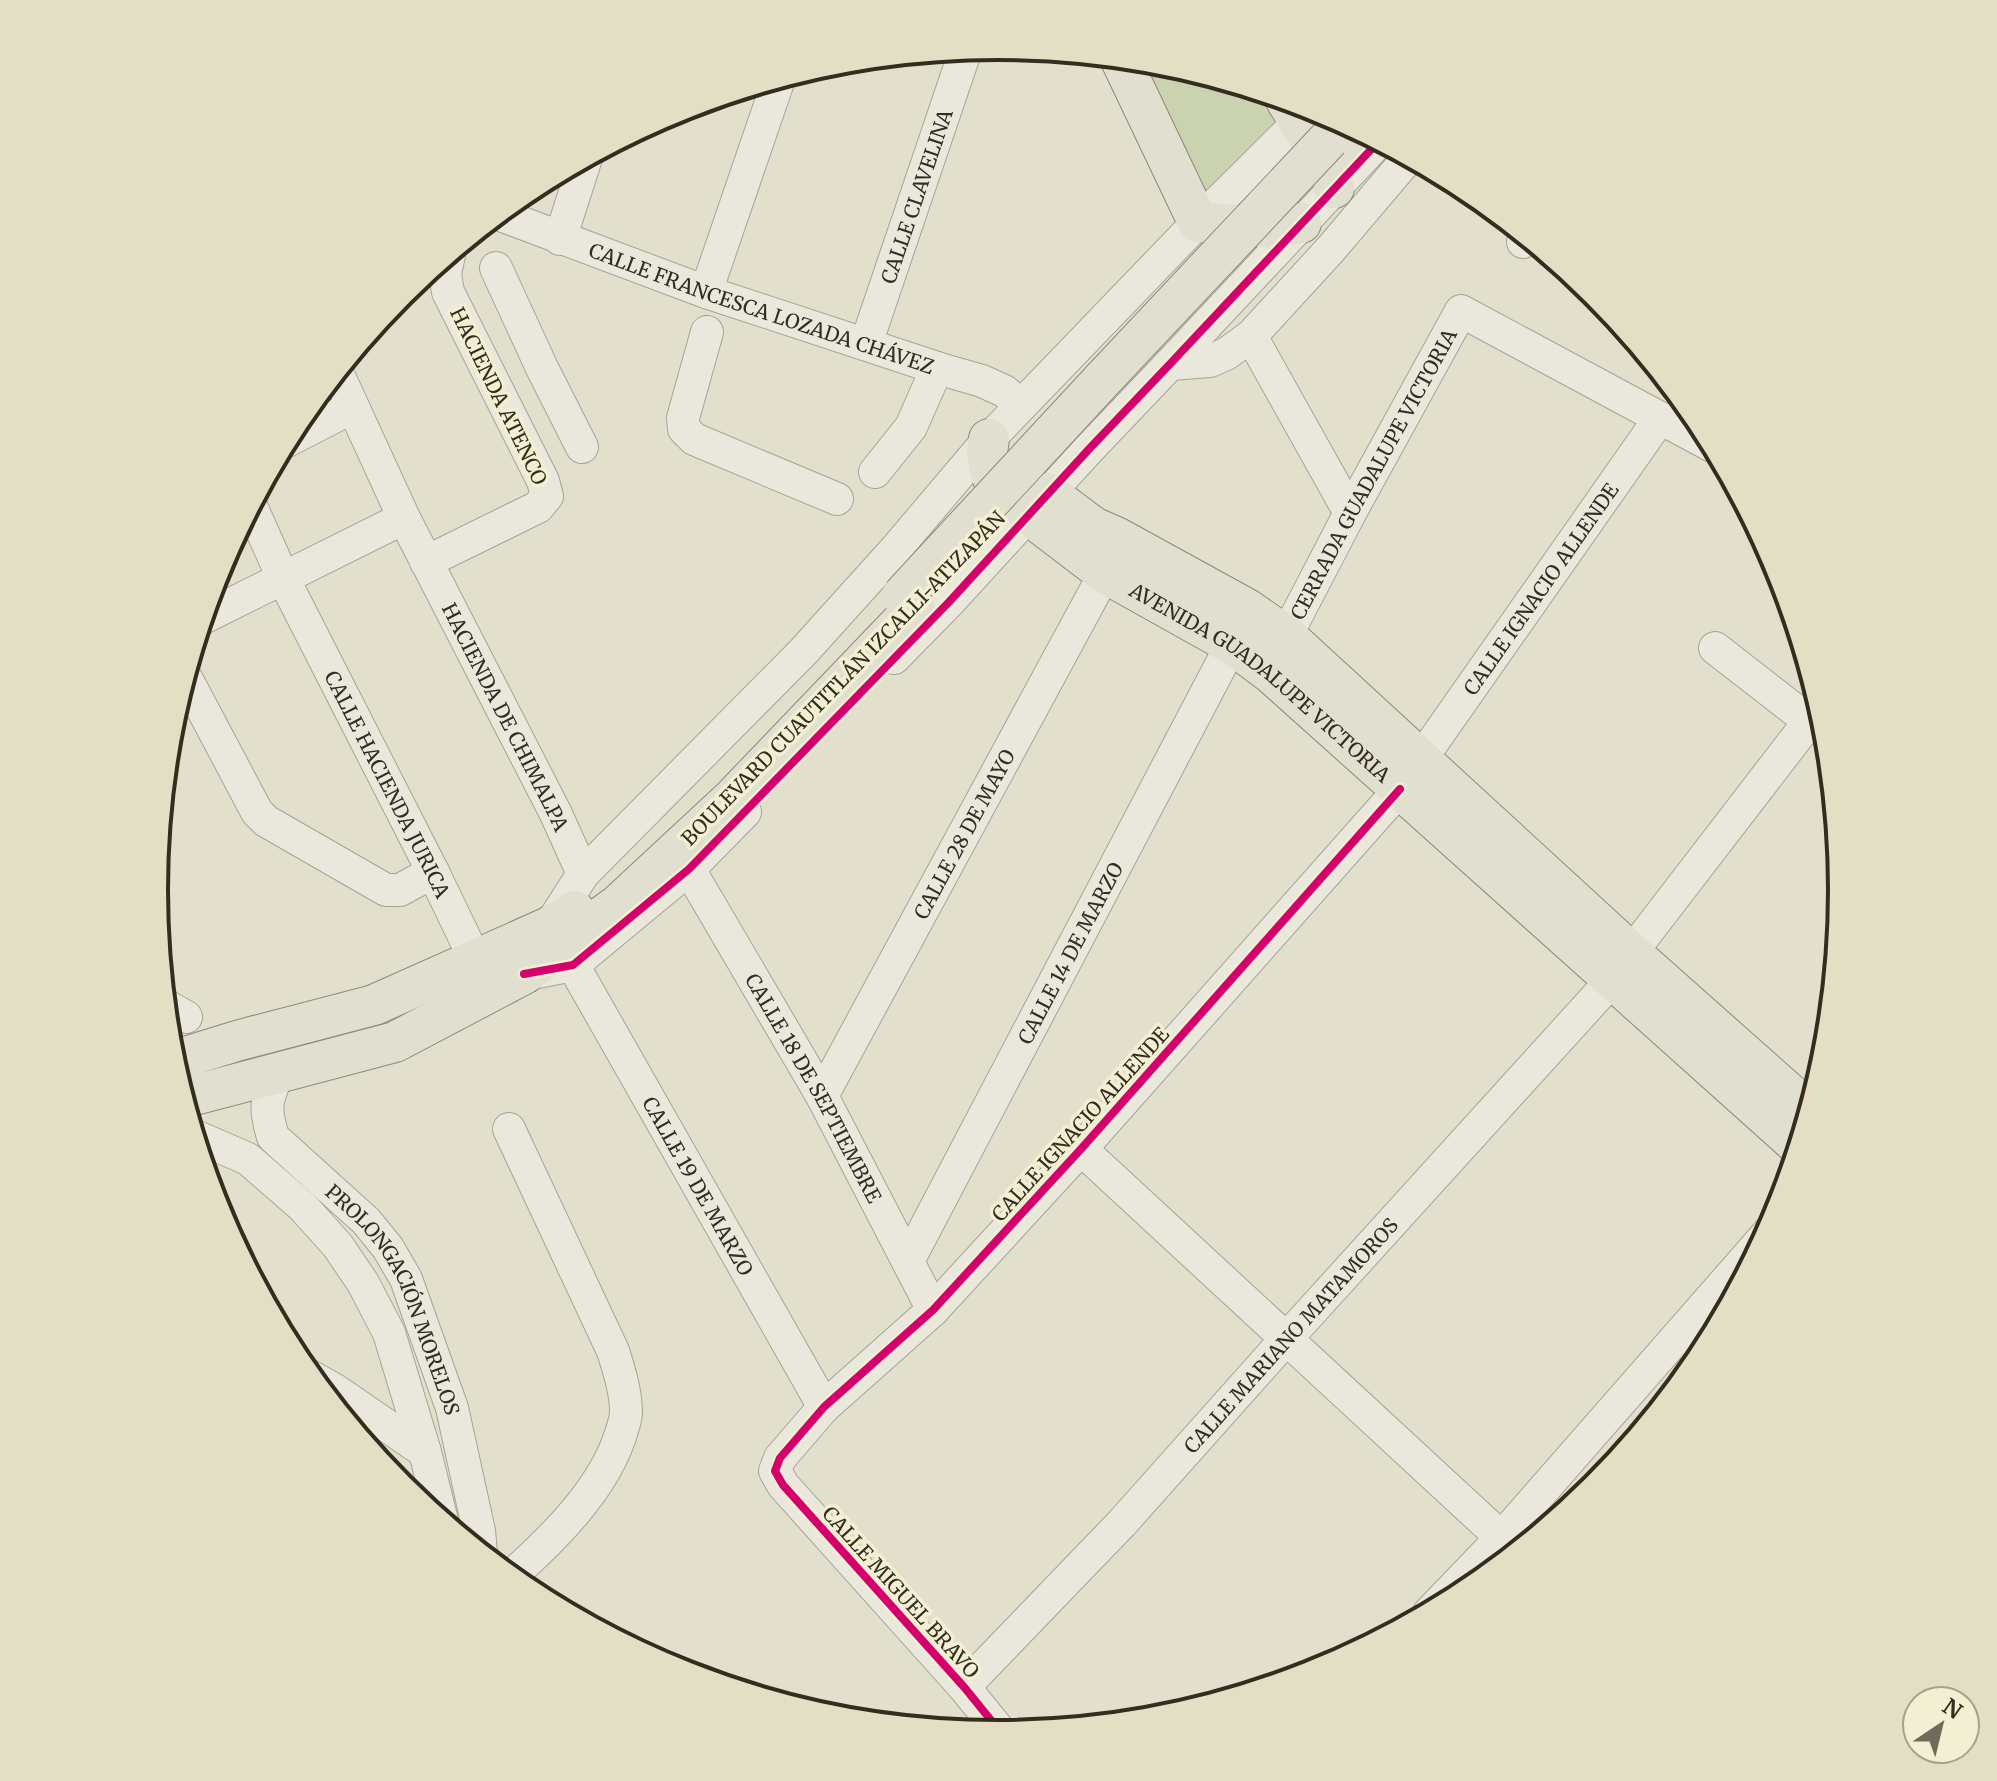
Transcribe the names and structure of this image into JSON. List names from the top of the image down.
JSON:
{
  "streets": {
    "main road": ["BOULEVARD CUAUTITLÁN IZCALLI-ATIZAPÁN", "AVENIDA GUADALUPE VICTORIA"],
    "street": [
      "CALLE CLAVELINA",
      "CALLE FRANCESCA LOZADA CHÁVEZ",
      "HACIENDA ATENCO",
      "CERRADA GUADALUPE VICTORIA",
      "CALLE IGNACIO ALLENDE",
      "HACIENDA DE CHIMALPA",
      "CALLE HACIENDA JURICA",
      "CALLE 28 DE MAYO",
      "CALLE 14 DE MARZO",
      "CALLE 18 DE SEPTIEMBRE",
      "CALLE 19 DE MARZO",
      "PROLONGACIÓN MORELOS",
      "CALLE MARIANO MATAMOROS",
      "CALLE MIGUEL BRAVO"
    ]
  },
  "crossings": [
    ["CALLE CLAVELINA", "CALLE FRANCESCA LOZADA CHÁVEZ"],
    ["HACIENDA ATENCO", "HACIENDA DE CHIMALPA"],
    ["CERRADA GUADALUPE VICTORIA", "AVENIDA GUADALUPE VICTORIA"],
    ["CALLE IGNACIO ALLENDE", "AVENIDA GUADALUPE VICTORIA"],
    ["CALLE IGNACIO ALLENDE", "CALLE 18 DE SEPTIEMBRE"],
    ["CALLE IGNACIO ALLENDE", "CALLE 19 DE MARZO"],
    ["CALLE IGNACIO ALLENDE", "CALLE MIGUEL BRAVO"],
    ["BOULEVARD CUAUTITLÁN IZCALLI-ATIZAPÁN", "HACIENDA DE CHIMALPA"],
    ["BOULEVARD CUAUTITLÁN IZCALLI-ATIZAPÁN", "CALLE HACIENDA JURICA"],
    ["BOULEVARD CUAUTITLÁN IZCALLI-ATIZAPÁN", "PROLONGACIÓN MORELOS"],
    ["AVENIDA GUADALUPE VICTORIA", "CALLE 28 DE MAYO"],
    ["AVENIDA GUADALUPE VICTORIA", "CALLE 14 DE MARZO"],
    ["AVENIDA GUADALUPE VICTORIA", "CALLE MARIANO MATAMOROS"],
    ["CALLE 28 DE MAYO", "CALLE 18 DE SEPTIEMBRE"],
    ["CALLE 14 DE MARZO", "CALLE 18 DE SEPTIEMBRE"],
    ["CALLE MARIANO MATAMOROS", "CALLE MIGUEL BRAVO"]
  ],
  "north": "top right"
}
